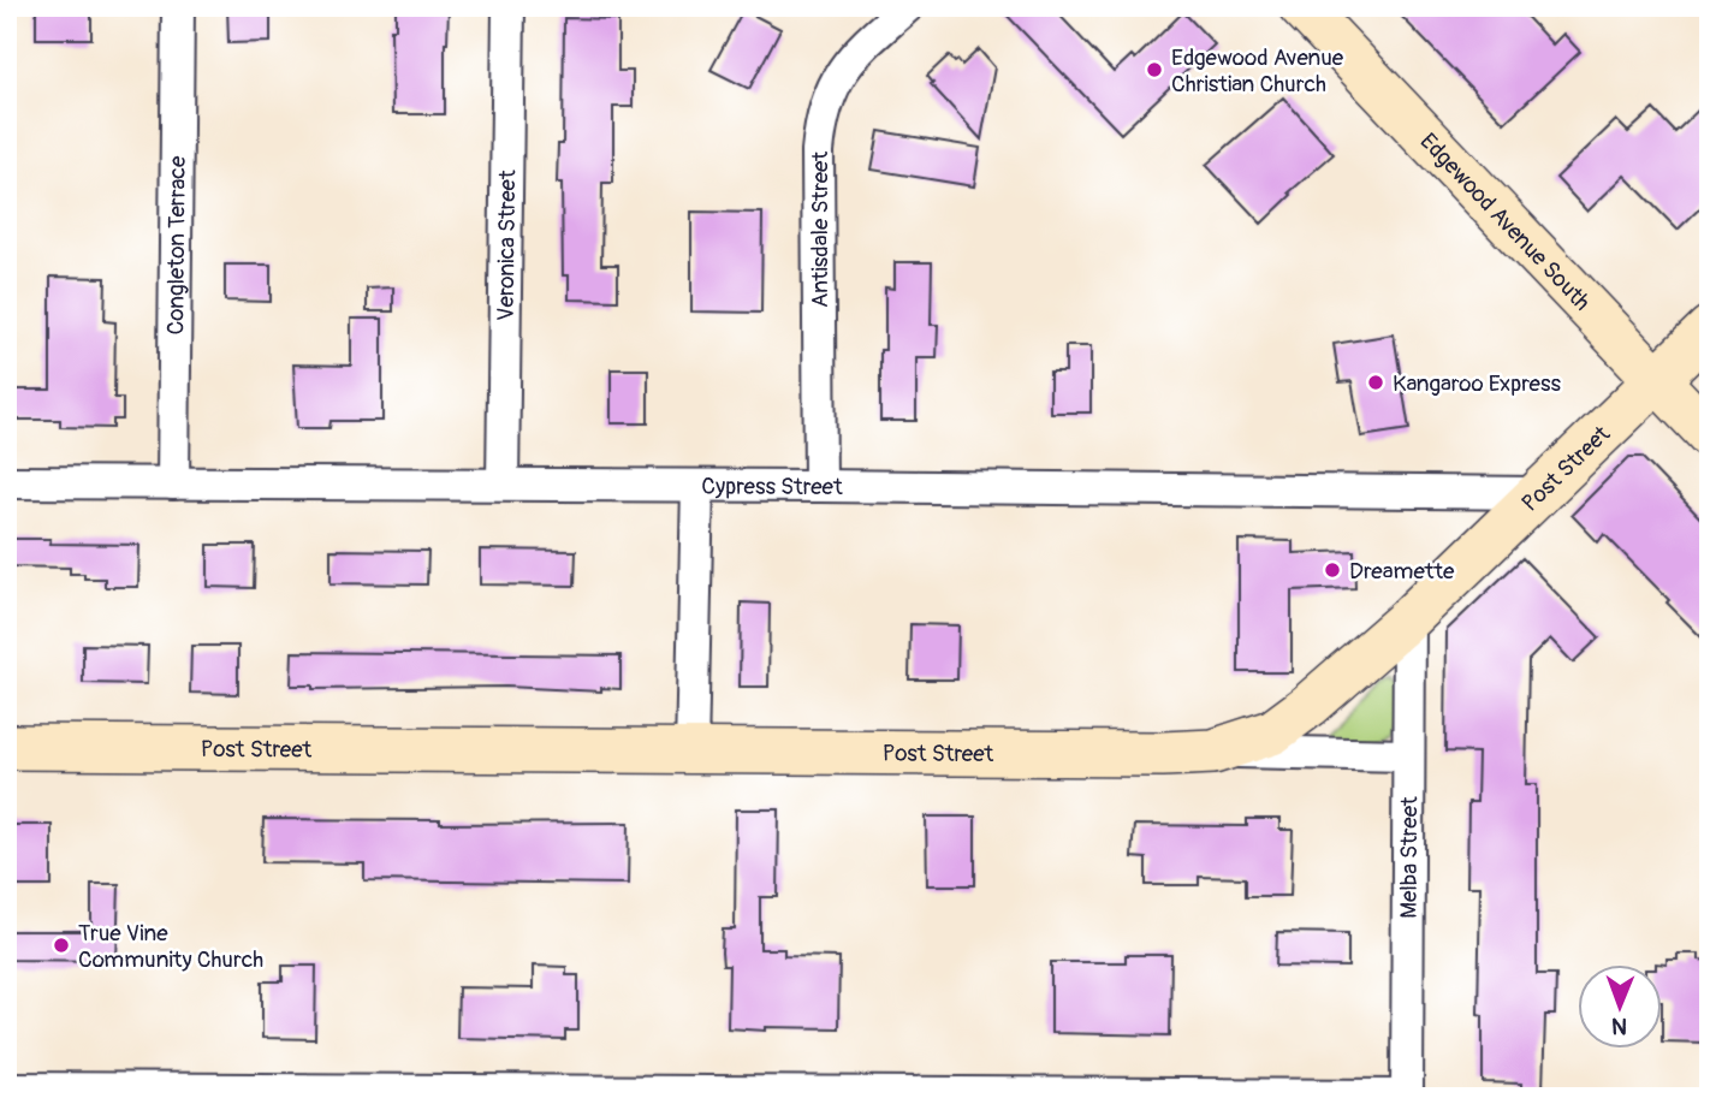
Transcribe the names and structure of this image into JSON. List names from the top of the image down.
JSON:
{
  "streets": {
    "main road": ["Edgewood Avenue South", "Post Street"],
    "street": [
      "Antisdale Street",
      "Congleton Terrace",
      "Veronica Street",
      "Cypress Street",
      "Melba Street"
    ]
  },
  "crossings": [
    ["Edgewood Avenue South", "Post Street"],
    ["Antisdale Street", "Cypress Street"],
    ["Congleton Terrace", "Cypress Street"],
    ["Veronica Street", "Cypress Street"],
    ["Post Street", "Cypress Street"],
    ["Post Street", "Melba Street"]
  ],
  "places": [
    "Edgewood Avenue Christian Church",
    "Kangaroo Express",
    "Dreamette",
    "True Vine Community Church"
  ],
  "north": "bottom"
}
